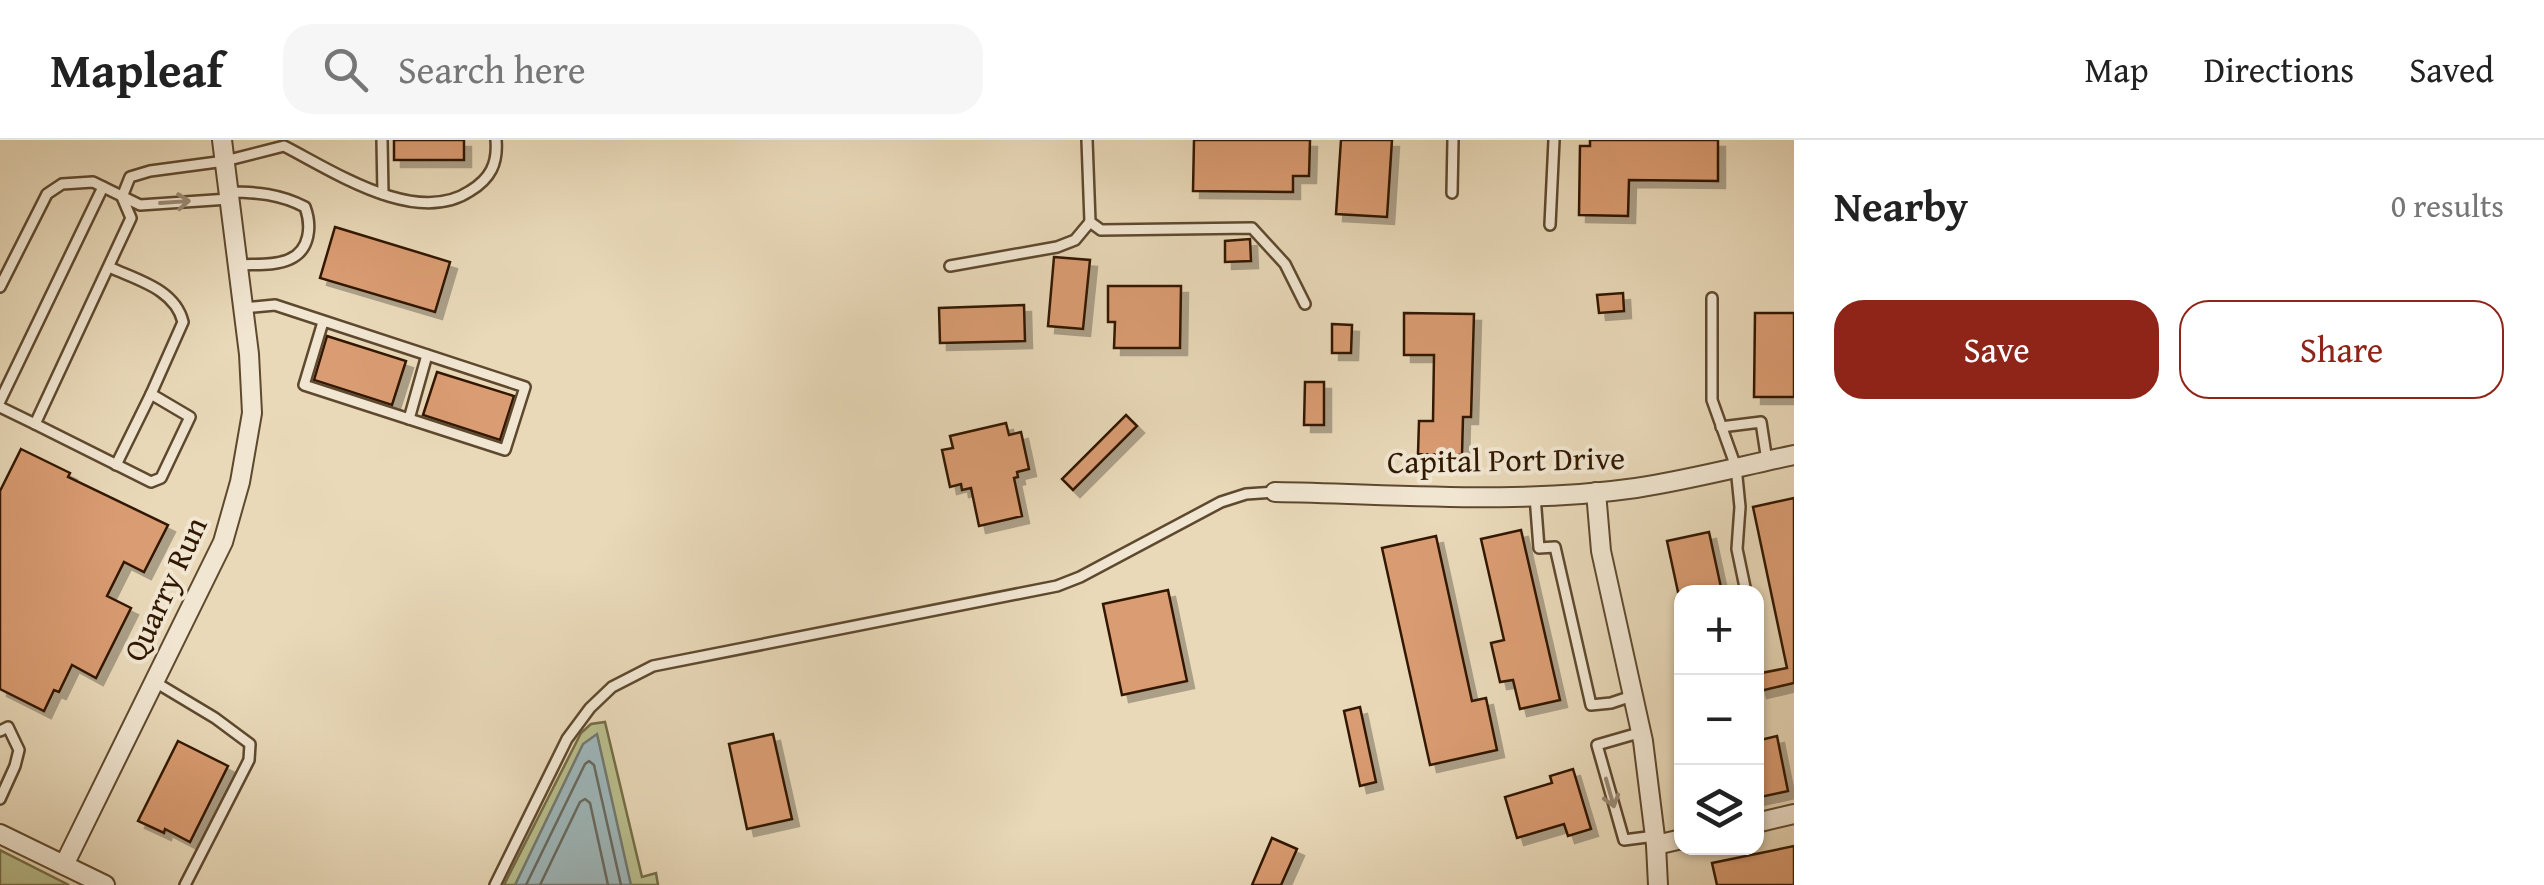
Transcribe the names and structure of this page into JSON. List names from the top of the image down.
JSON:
{
  "streets": {
    "street": ["Capital Port Drive", "Quarry Run"]
  },
  "page": {
    "header": "Mapleaf",
    "search": "Search here",
    "nav": ["Map", "Directions", "Saved"],
    "heading": ["Nearby", "0 results"],
    "buttons": ["Save", "Share"],
    "map_buttons": ["+", "−"]
  }
}
